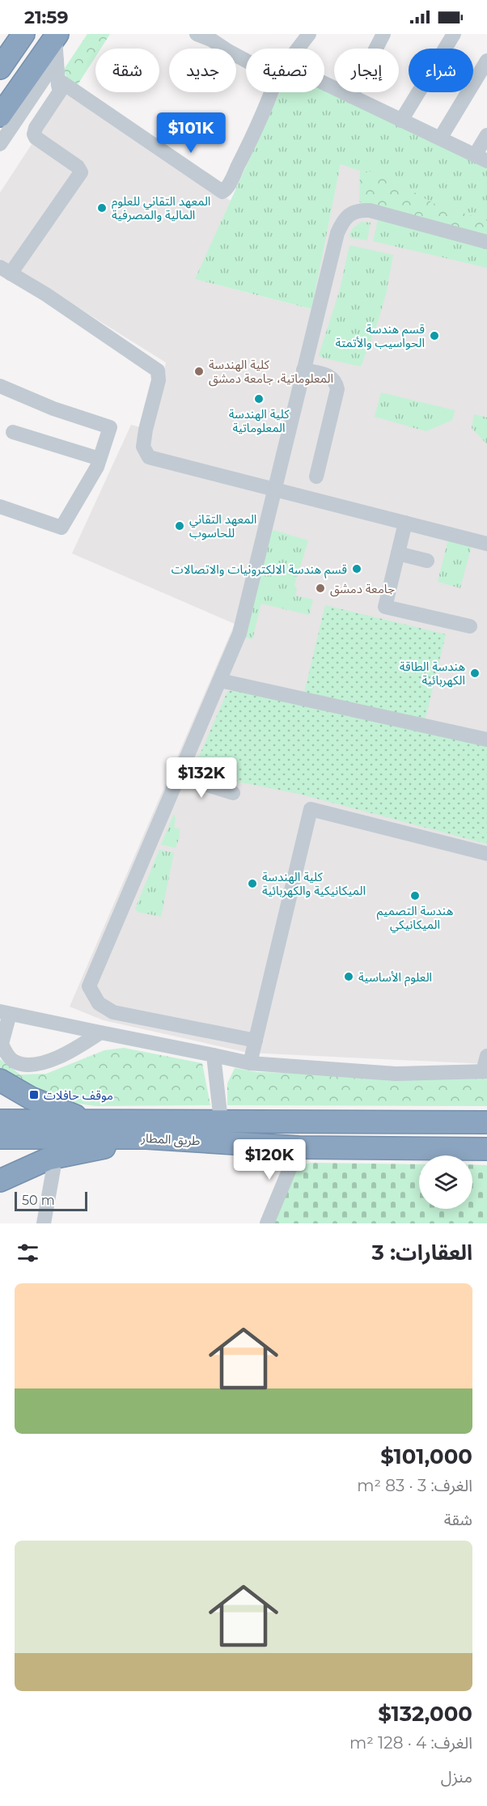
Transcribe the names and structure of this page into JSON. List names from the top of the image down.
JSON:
{
  "streets": {
    "highway": ["طريق المطار"]
  },
  "places": {
    "other": [
      "المعهد التقاني للعلوم المالية والمصرفية",
      "قسم هندسة الحواسيب والأتمتة",
      "كلية الهندسة المعلوماتية، جامعة دمشق",
      "كلية الهندسة المعلوماتية",
      "المعهد التقاني للحاسوب",
      "قسم هندسة الالكترونيات والاتصالات",
      "جامعة دمشق",
      "هندسة الطاقة الكهربائية",
      "كلية الهندسة الميكانيكية والكهربائية",
      "هندسة التصميم الميكانيكي",
      "العلوم الأساسية"
    ],
    "transit": ["موقف حافلات"]
  },
  "scale_bar": "50 m",
  "page": {
    "status": "21:59",
    "chip": [
      "شراء",
      "إيجار",
      "تصفية",
      "جديد",
      "شقة"
    ],
    "price": ["$101K", "$132K", "$120K"],
    "scale": "50 m",
    "heading": "العقارات: 3",
    "list": [
      {
        "name": "$101,000",
        "note": "الغرف: 3 · 83 m² · شقة"
      },
      {
        "name": "$132,000",
        "note": "الغرف: 4 · 128 m² · منزل"
      }
    ]
  }
}
